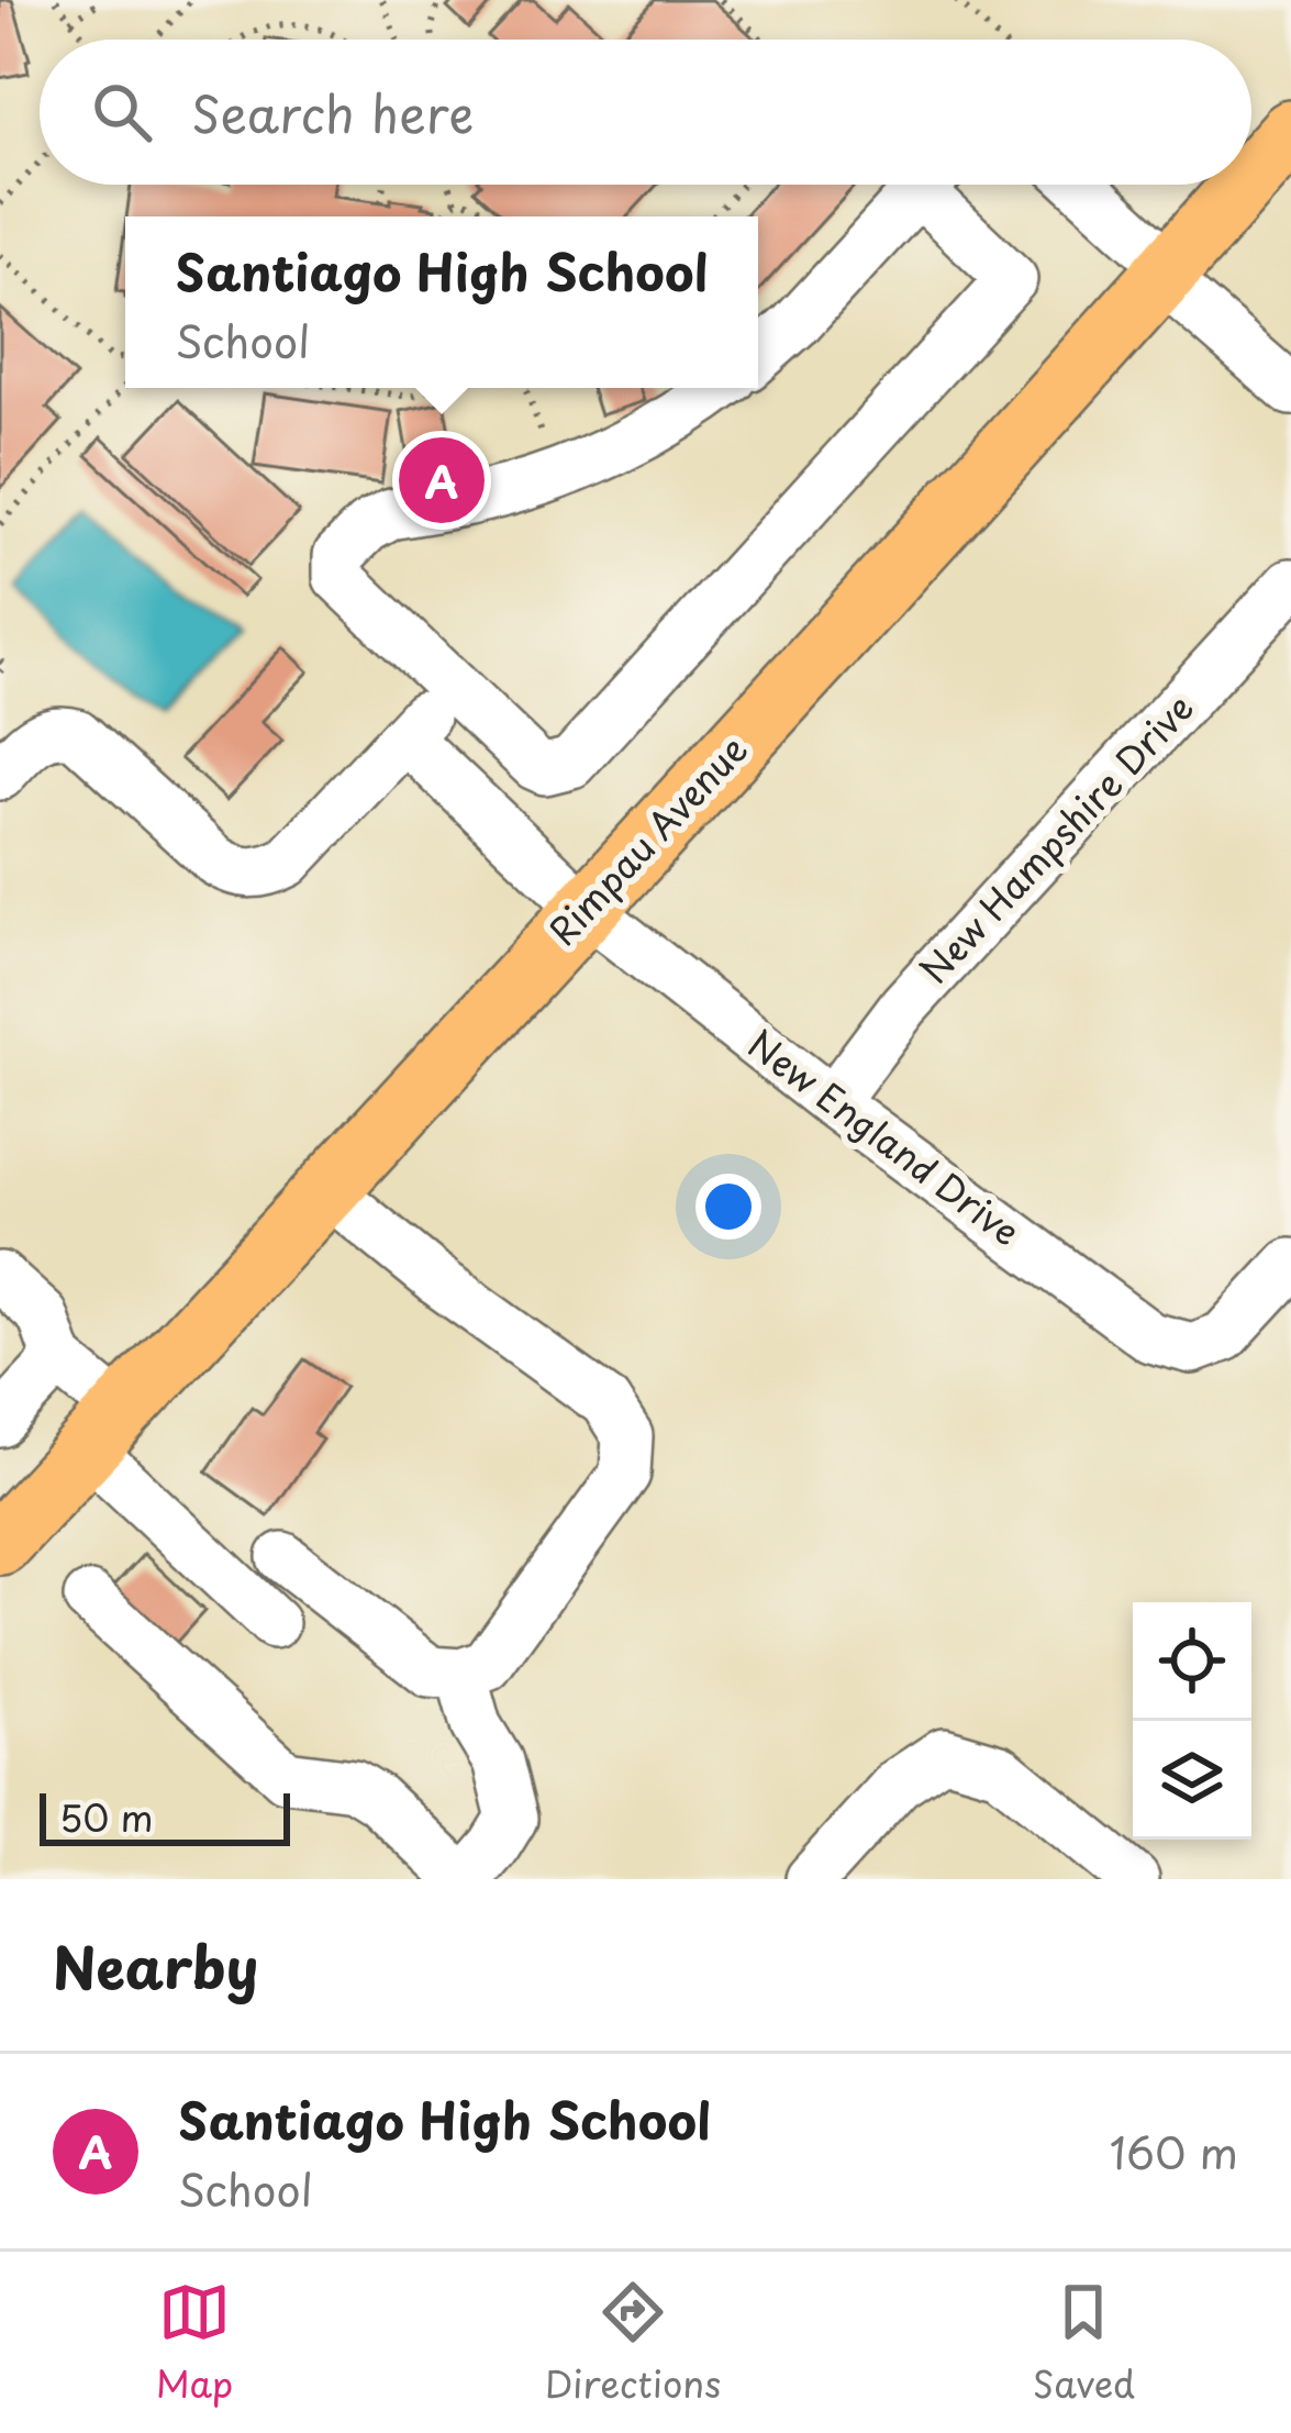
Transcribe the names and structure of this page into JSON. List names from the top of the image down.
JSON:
{
  "streets": {
    "main road": ["Rimpau Avenue"],
    "street": ["New Hampshire Drive", "New England Drive"]
  },
  "crossings": [
    ["New Hampshire Drive", "New England Drive"],
    ["Rimpau Avenue", "New England Drive"]
  ],
  "scale_bar": "50 m",
  "page": {
    "search": "Search here",
    "popup": ["Santiago High School", "School"],
    "pins": "A",
    "scale": "50 m",
    "heading": "Nearby",
    "list": [
      {
        "mark": "A",
        "name": "Santiago High School",
        "note": "School",
        "value": "160 m"
      }
    ],
    "nav": ["Map", "Directions", "Saved"]
  }
}
